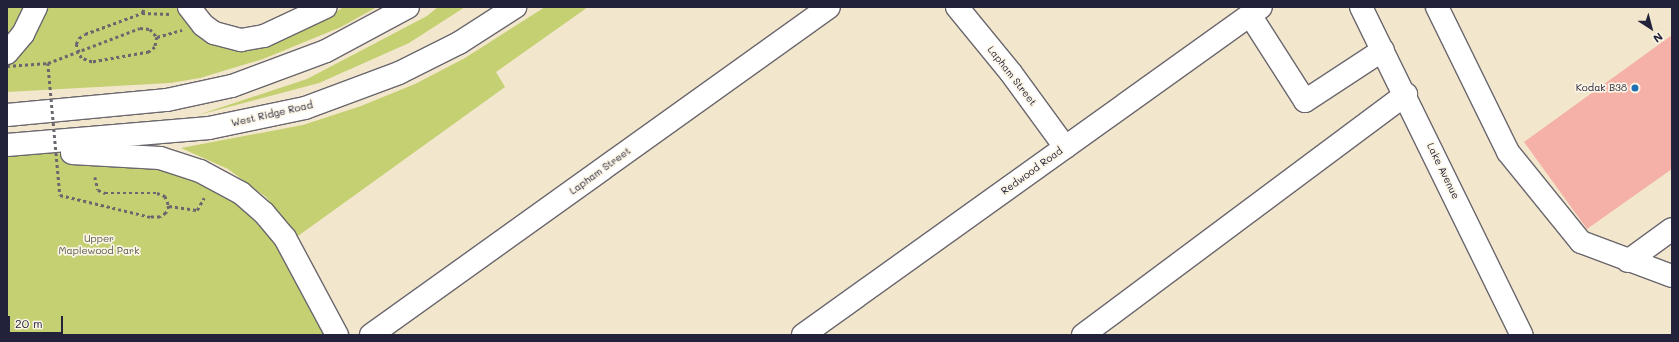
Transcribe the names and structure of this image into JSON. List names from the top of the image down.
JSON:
{
  "streets": {
    "main road": [
      "Lapham Street",
      "West Ridge Road",
      "Redwood Road",
      "Lake Avenue"
    ]
  },
  "crossings": [
    ["Lapham Street", "Redwood Road"]
  ],
  "parks": ["Upper Maplewood Park"],
  "places": ["Kodak B38"],
  "scale_bar": "20 m",
  "north": "bottom right"
}
